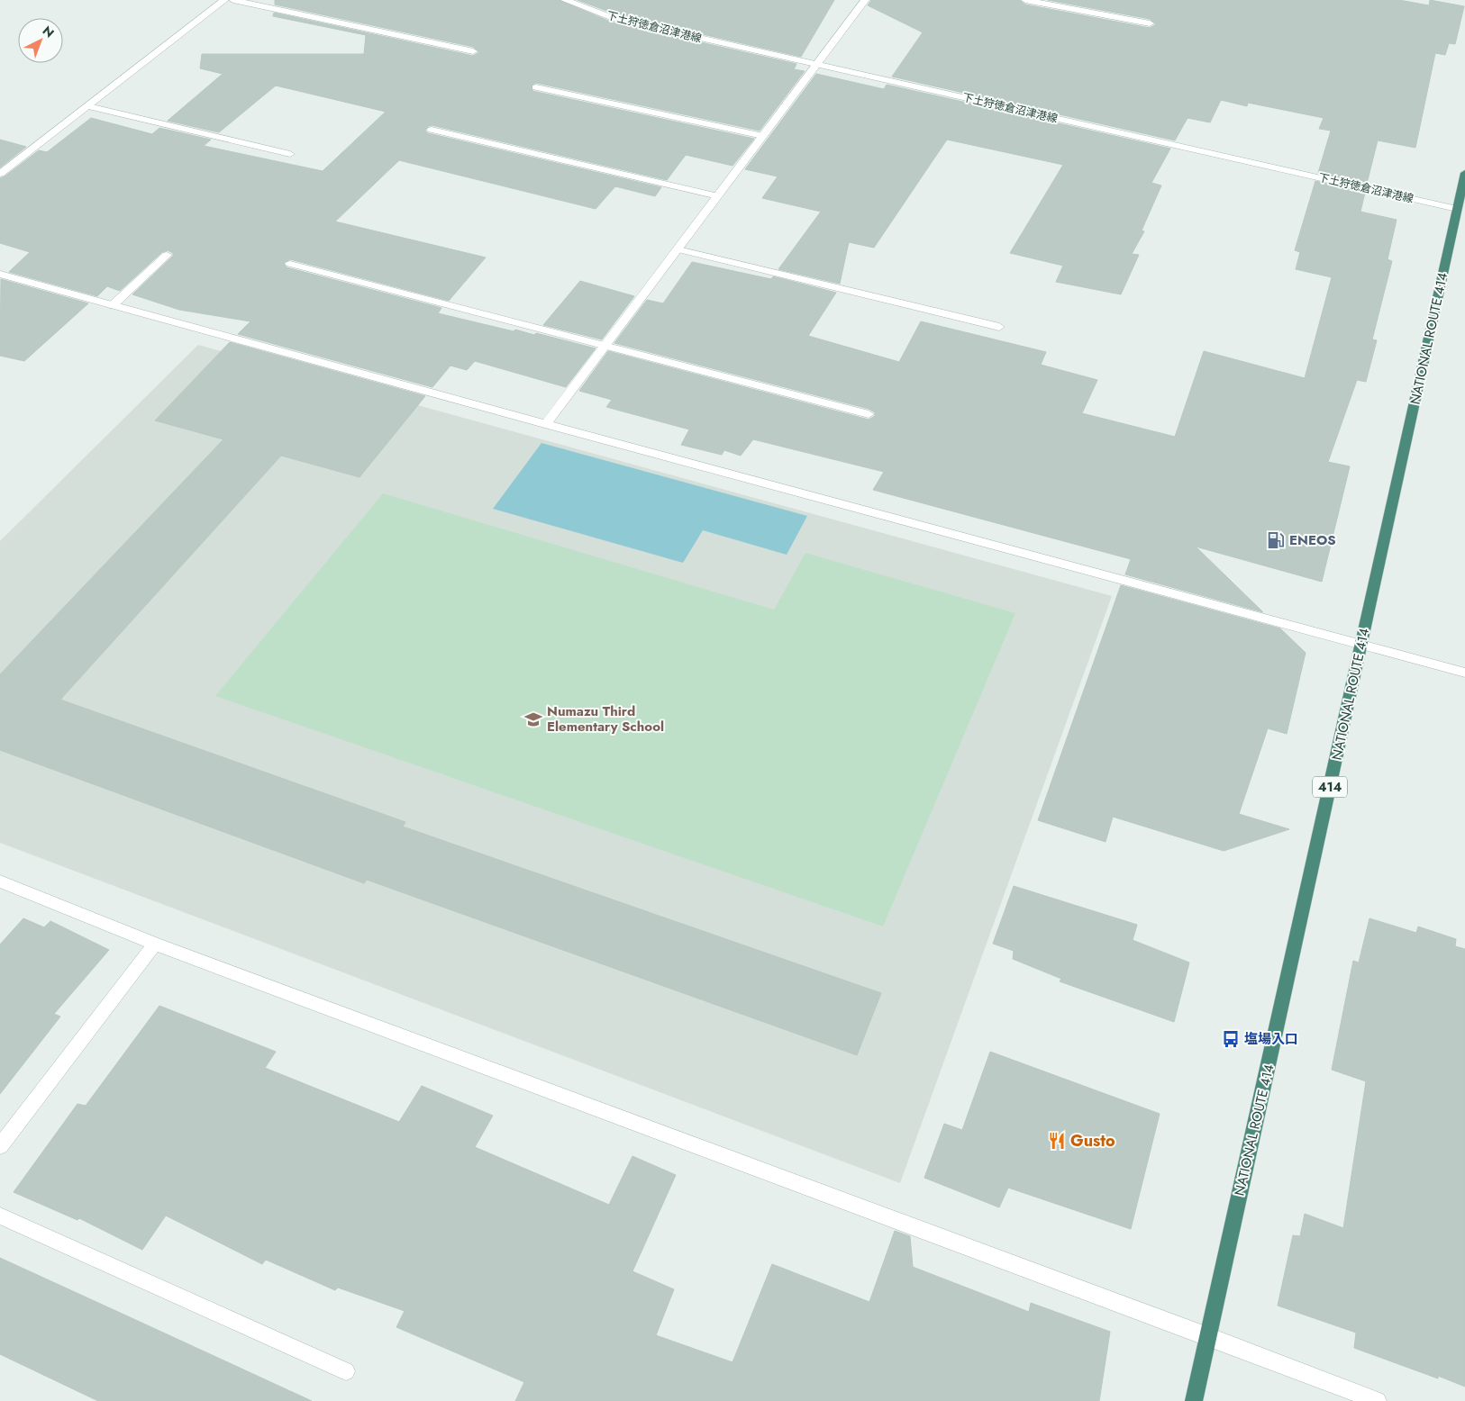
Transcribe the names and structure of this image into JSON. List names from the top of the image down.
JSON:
{
  "streets": {
    "highway": ["NATIONAL ROUTE 414", "414"],
    "street": ["下土狩徳倉沼津港線"]
  },
  "crossings": [
    ["下土狩徳倉沼津港線", "NATIONAL ROUTE 414"]
  ],
  "places": {
    "fuel station": ["ENEOS"],
    "school or university": ["Numazu Third Elementary School"],
    "bus stop": ["塩場入口"],
    "restaurant": ["Gusto"]
  },
  "north": "top right"
}
